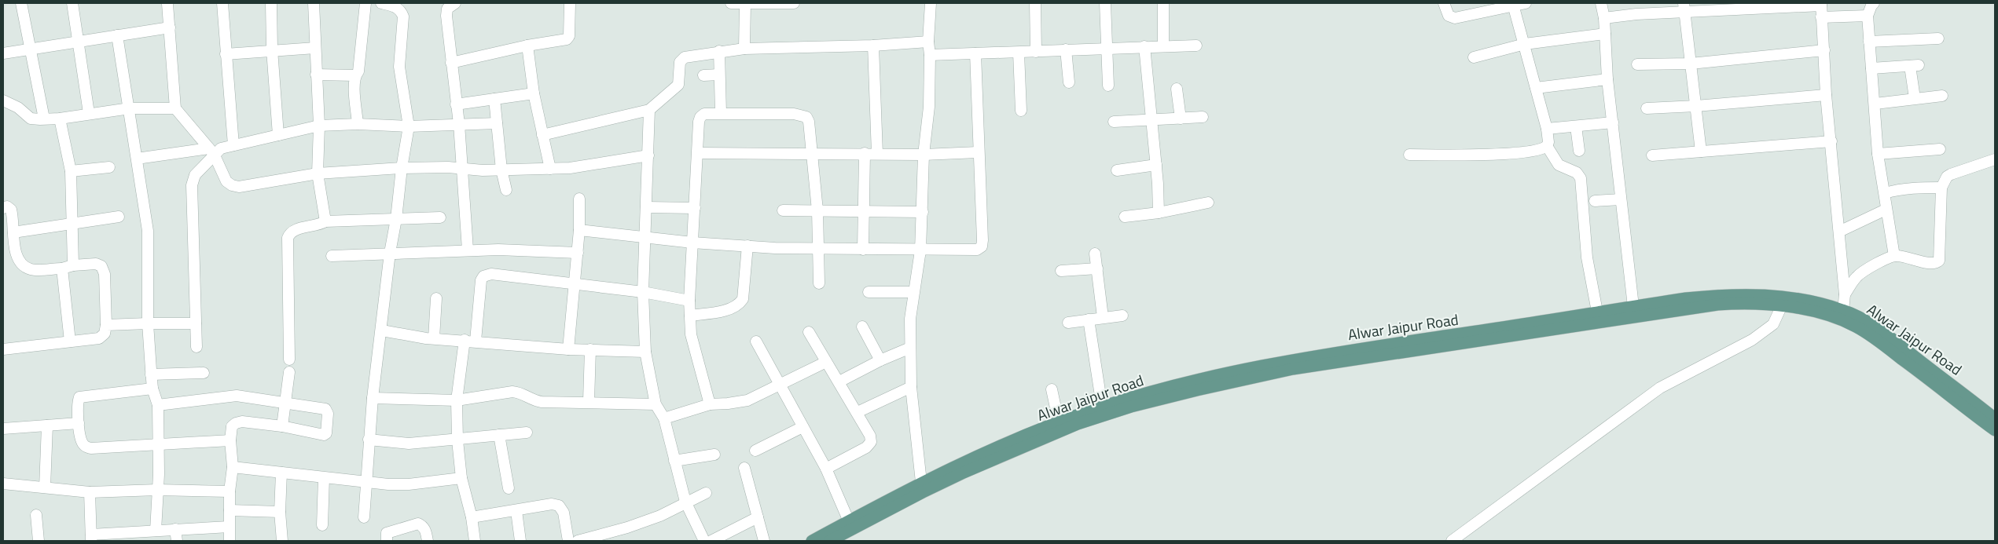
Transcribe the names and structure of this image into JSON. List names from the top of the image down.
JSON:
{
  "streets": {
    "main road": ["Alwar Jaipur Road"]
  }
}
